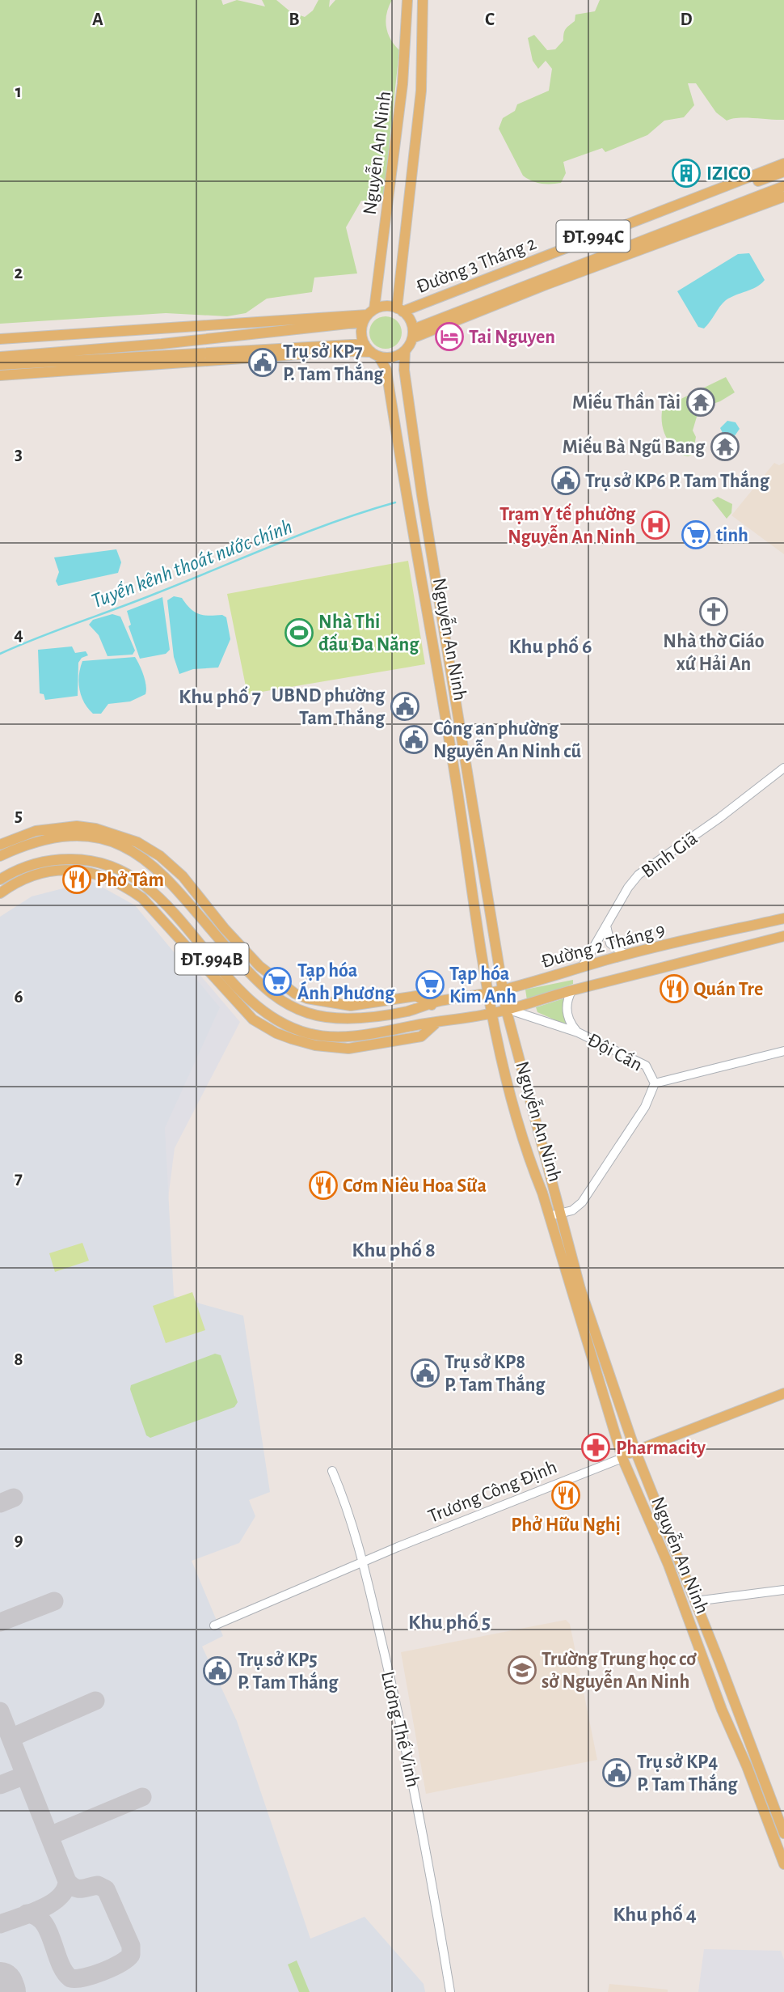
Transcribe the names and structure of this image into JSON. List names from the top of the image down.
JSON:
{
  "streets": {
    "main road": [
      "Nguyễn An Ninh",
      "ĐT.994C",
      "Đường 3 Tháng 2",
      "Đường 2 Tháng 9",
      "ĐT.994B",
      "Trương Công Định"
    ],
    "street": ["Bình Giã", "Đội Cấn", "Lương Thế Vinh"]
  },
  "crossings": [
    ["Nguyễn An Ninh", "ĐT.994C"],
    ["Nguyễn An Ninh", "Đường 3 Tháng 2"],
    ["Nguyễn An Ninh", "Đường 2 Tháng 9"],
    ["Nguyễn An Ninh", "Đội Cấn"],
    ["Nguyễn An Ninh", "Trương Công Định"],
    ["ĐT.994C", "Đường 3 Tháng 2"],
    ["Bình Giã", "Đường 2 Tháng 9"],
    ["Đường 2 Tháng 9", "Đội Cấn"],
    ["Trương Công Định", "Lương Thế Vinh"]
  ],
  "districts": [
    "Khu phố 6",
    "Khu phố 7",
    "Khu phố 8",
    "Khu phố 5",
    "Khu phố 4"
  ],
  "water": ["Tuyến kênh thoát nước chính"],
  "places": {
    "building": ["IZICO"],
    "hotel": ["Tai Nguyen"],
    "public building": [
      "Trụ sở KP7 P. Tam Thắng",
      "Trụ sở KP6 P. Tam Thắng",
      "UBND phường Tam Thắng",
      "Công an phường Nguyễn An Ninh cũ",
      "Trụ sở KP8 P. Tam Thắng",
      "Trụ sở KP5 P. Tam Thắng",
      "Trụ sở KP4 P. Tam Thắng"
    ],
    "temple": ["Miếu Thần Tài", "Miếu Bà Ngũ Bang"],
    "hospital": ["Trạm Y tế phường Nguyễn An Ninh"],
    "supermarket": ["tinh", "Tạp hóa Ánh Phương", "Tạp hóa Kim Anh"],
    "church": ["Nhà thờ Giáo xứ Hải An"],
    "sports": ["Nhà Thi đấu Đa Năng"],
    "restaurant": [
      "Phở Tâm",
      "Quán Tre",
      "Cơm Niêu Hoa Sữa",
      "Phở Hữu Nghị"
    ],
    "pharmacy": ["Pharmacity"],
    "school or university": ["Trường Trung học cơ sở Nguyễn An Ninh"]
  },
  "grid": {
    "columns": [
      "A",
      "B",
      "C",
      "D"
    ],
    "rows": [
      "1",
      "2",
      "3",
      "4",
      "5",
      "6",
      "7",
      "8",
      "9"
    ]
  }
}
